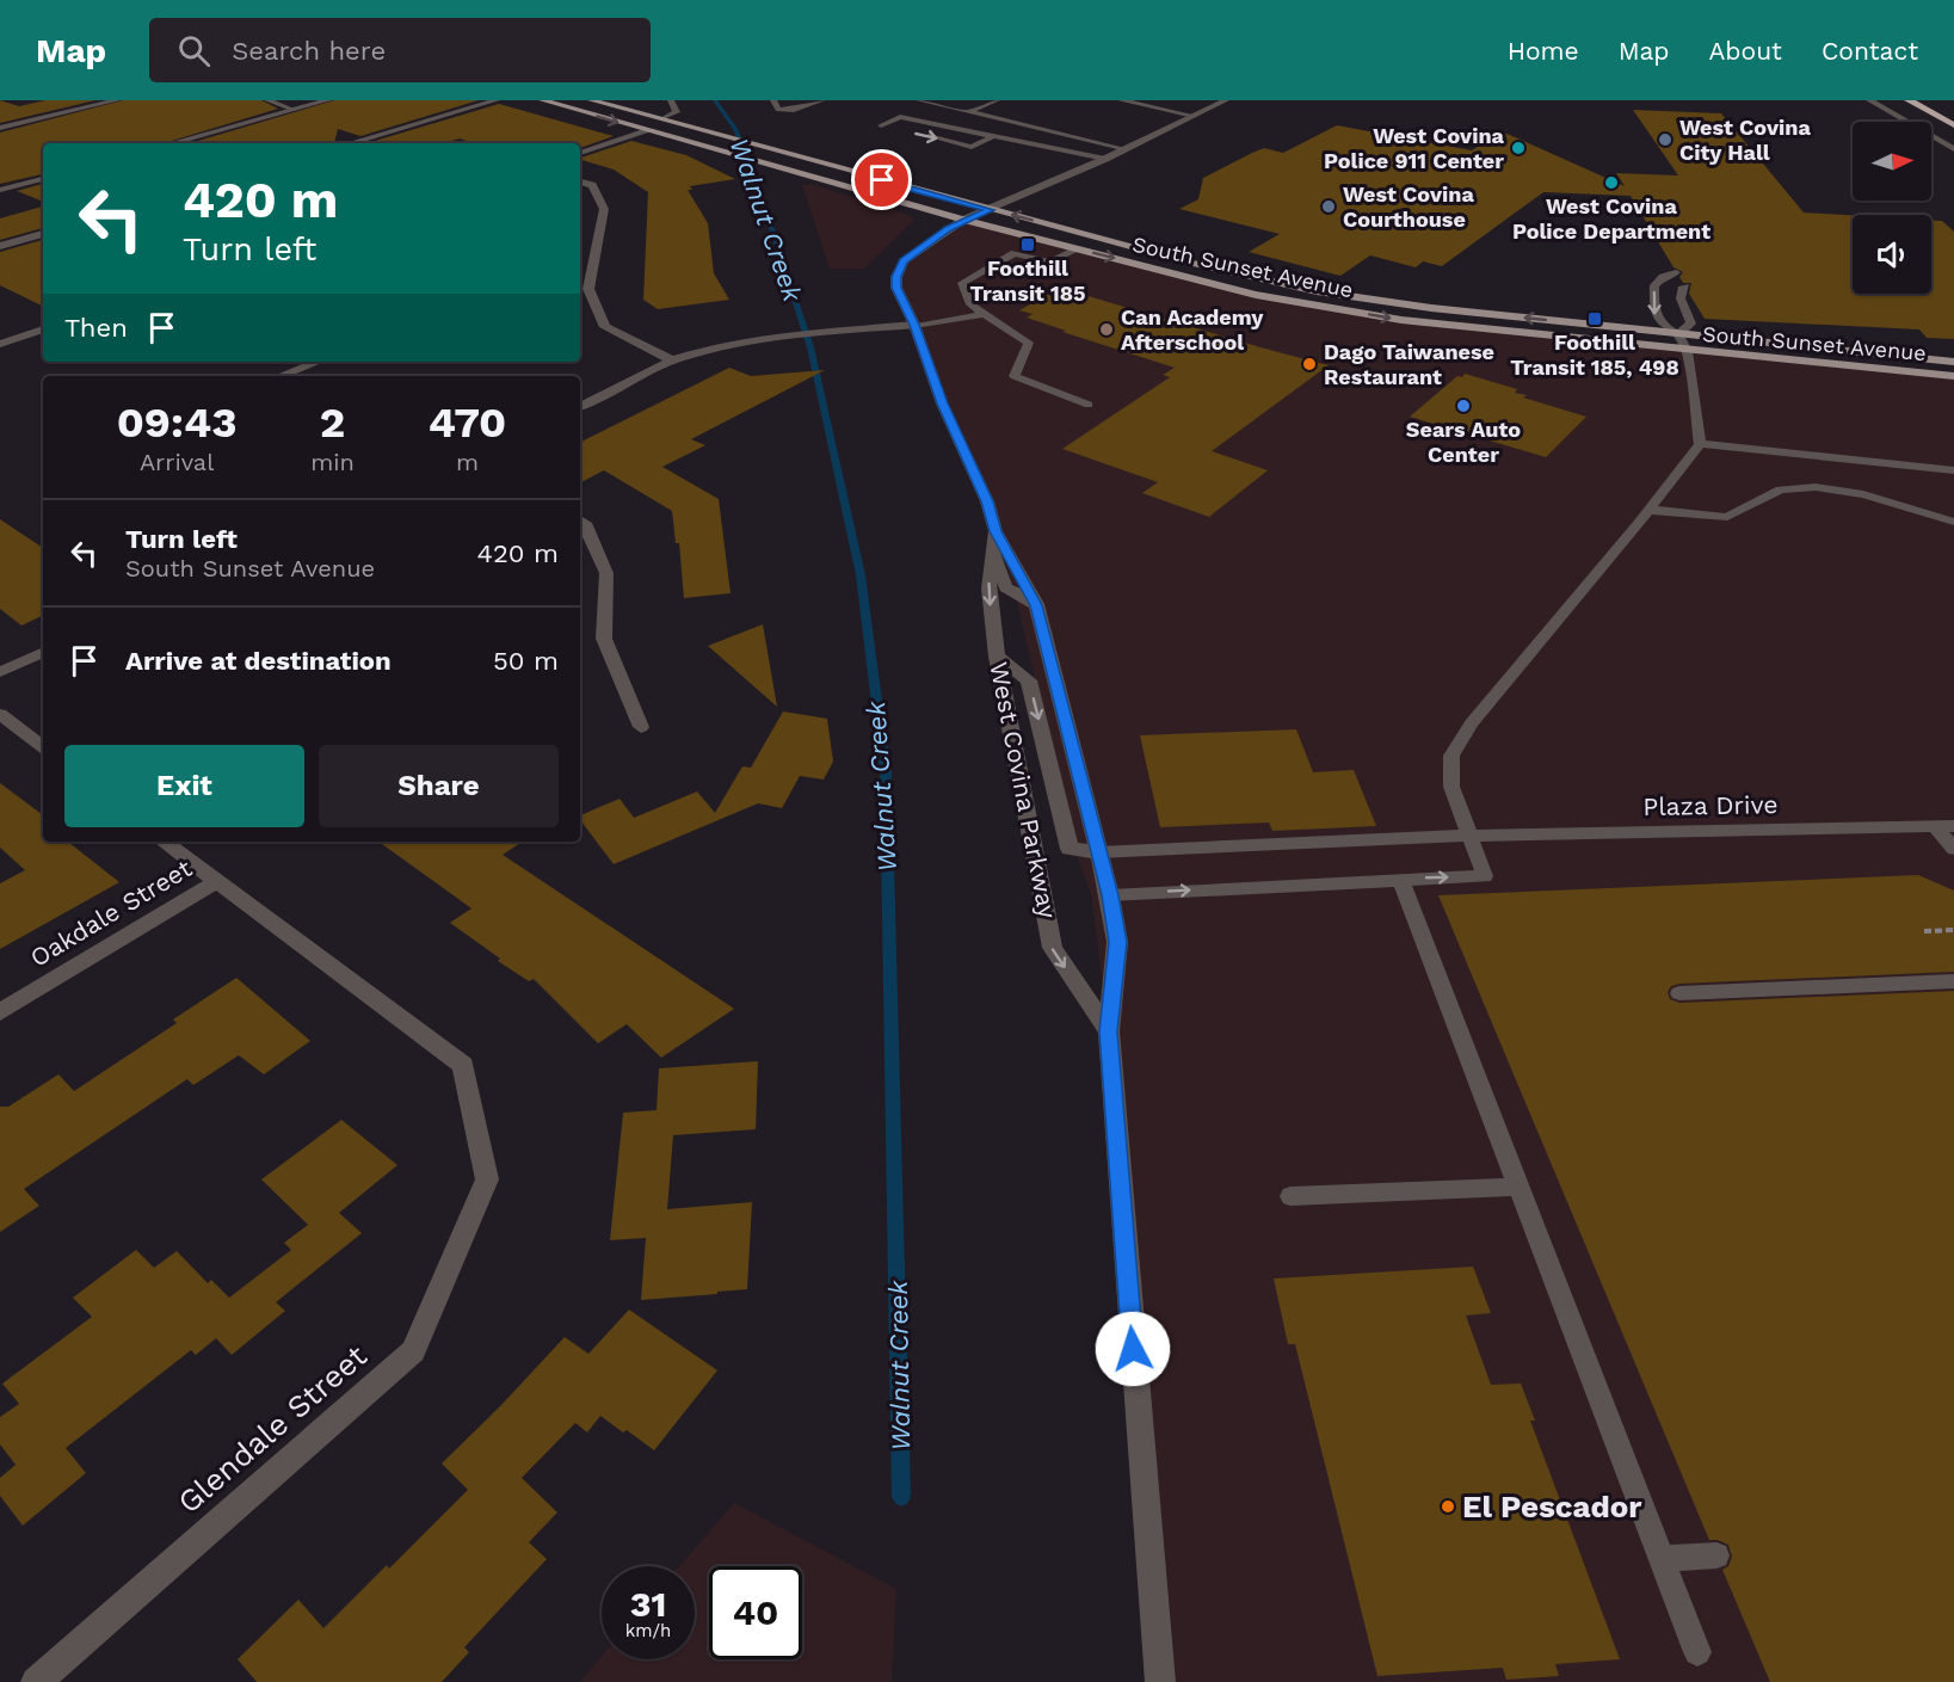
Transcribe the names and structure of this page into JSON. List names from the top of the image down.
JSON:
{
  "streets": {
    "main road": ["South Sunset Avenue"],
    "street": ["West Covina Parkway", "Oakdale Street", "Glendale Street"],
    "lane": ["Plaza Drive"]
  },
  "crossings": [
    ["South Sunset Avenue", "West Covina Parkway"],
    ["West Covina Parkway", "Plaza Drive"],
    ["Oakdale Street", "Glendale Street"]
  ],
  "water": ["Walnut Creek"],
  "places": {
    "other": [
      "West Covina City Hall",
      "West Covina Police 911 Center",
      "West Covina Police Department",
      "West Covina Courthouse",
      "Can Academy Afterschool",
      "Dago Taiwanese Restaurant",
      "Sears Auto Center",
      "El Pescador"
    ],
    "transit": ["Foothill Transit 185", "Foothill Transit 185, 498"]
  },
  "north": "right",
  "page": {
    "header": "Map",
    "search": "Search here",
    "nav": [
      "Home",
      "Map",
      "About",
      "Contact"
    ],
    "turn": ["420 m", "Turn left"],
    "then": "Then",
    "eta": [
      "09:43",
      "Arrival",
      "2",
      "min",
      "470",
      "m"
    ],
    "list": [
      {
        "name": "Turn left",
        "note": "South Sunset Avenue",
        "value": "420 m"
      },
      {
        "name": "Arrive at destination",
        "value": "50 m"
      }
    ],
    "buttons": ["Exit", "Share"],
    "speed": "31 km/h",
    "limit": "40"
  }
}
